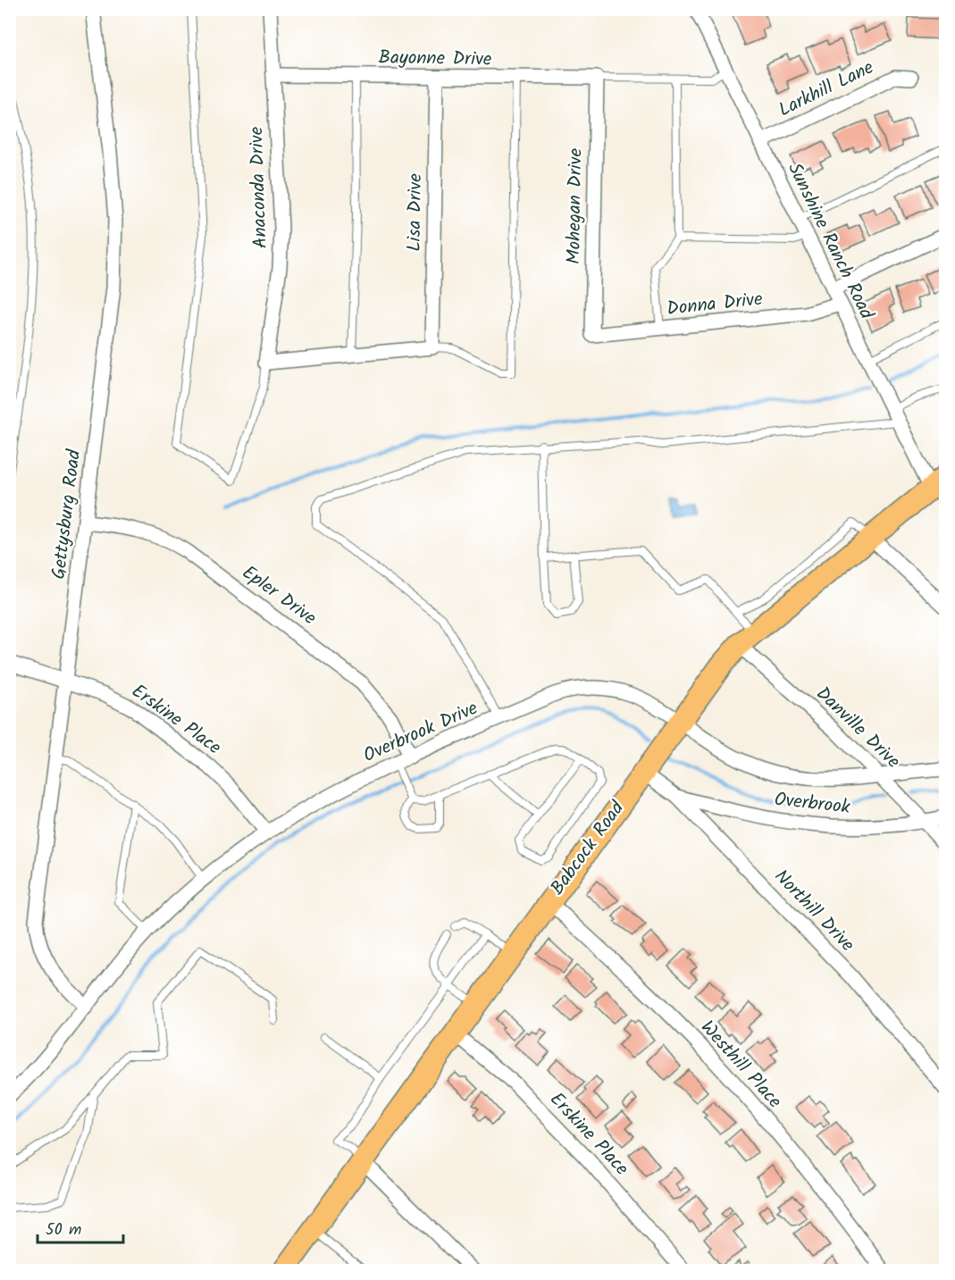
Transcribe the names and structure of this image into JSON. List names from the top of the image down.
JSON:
{
  "streets": {
    "main road": ["Babcock Road"],
    "street": [
      "Bayonne Drive",
      "Larkhill Lane",
      "Anaconda Drive",
      "Mohegan Drive",
      "Lisa Drive",
      "Sunshine Ranch Road",
      "Donna Drive",
      "Gettysburg Road",
      "Epler Drive",
      "Erskine Place",
      "Danville Drive",
      "Overbrook Drive",
      "Overbrook",
      "Northill Drive",
      "Westhill Place"
    ]
  },
  "crossings": [
    ["Bayonne Drive", "Anaconda Drive"],
    ["Bayonne Drive", "Mohegan Drive"],
    ["Bayonne Drive", "Lisa Drive"],
    ["Larkhill Lane", "Sunshine Ranch Road"],
    ["Mohegan Drive", "Donna Drive"],
    ["Sunshine Ranch Road", "Donna Drive"],
    ["Sunshine Ranch Road", "Babcock Road"],
    ["Gettysburg Road", "Epler Drive"],
    ["Gettysburg Road", "Erskine Place"],
    ["Gettysburg Road", "Overbrook Drive"],
    ["Epler Drive", "Overbrook Drive"],
    ["Erskine Place", "Overbrook Drive"],
    ["Erskine Place", "Babcock Road"],
    ["Danville Drive", "Overbrook Drive"],
    ["Danville Drive", "Overbrook"],
    ["Danville Drive", "Babcock Road"],
    ["Overbrook Drive", "Babcock Road"],
    ["Overbrook", "Northill Drive"],
    ["Babcock Road", "Northill Drive"],
    ["Babcock Road", "Westhill Place"]
  ],
  "scale_bar": "50 m"
}
